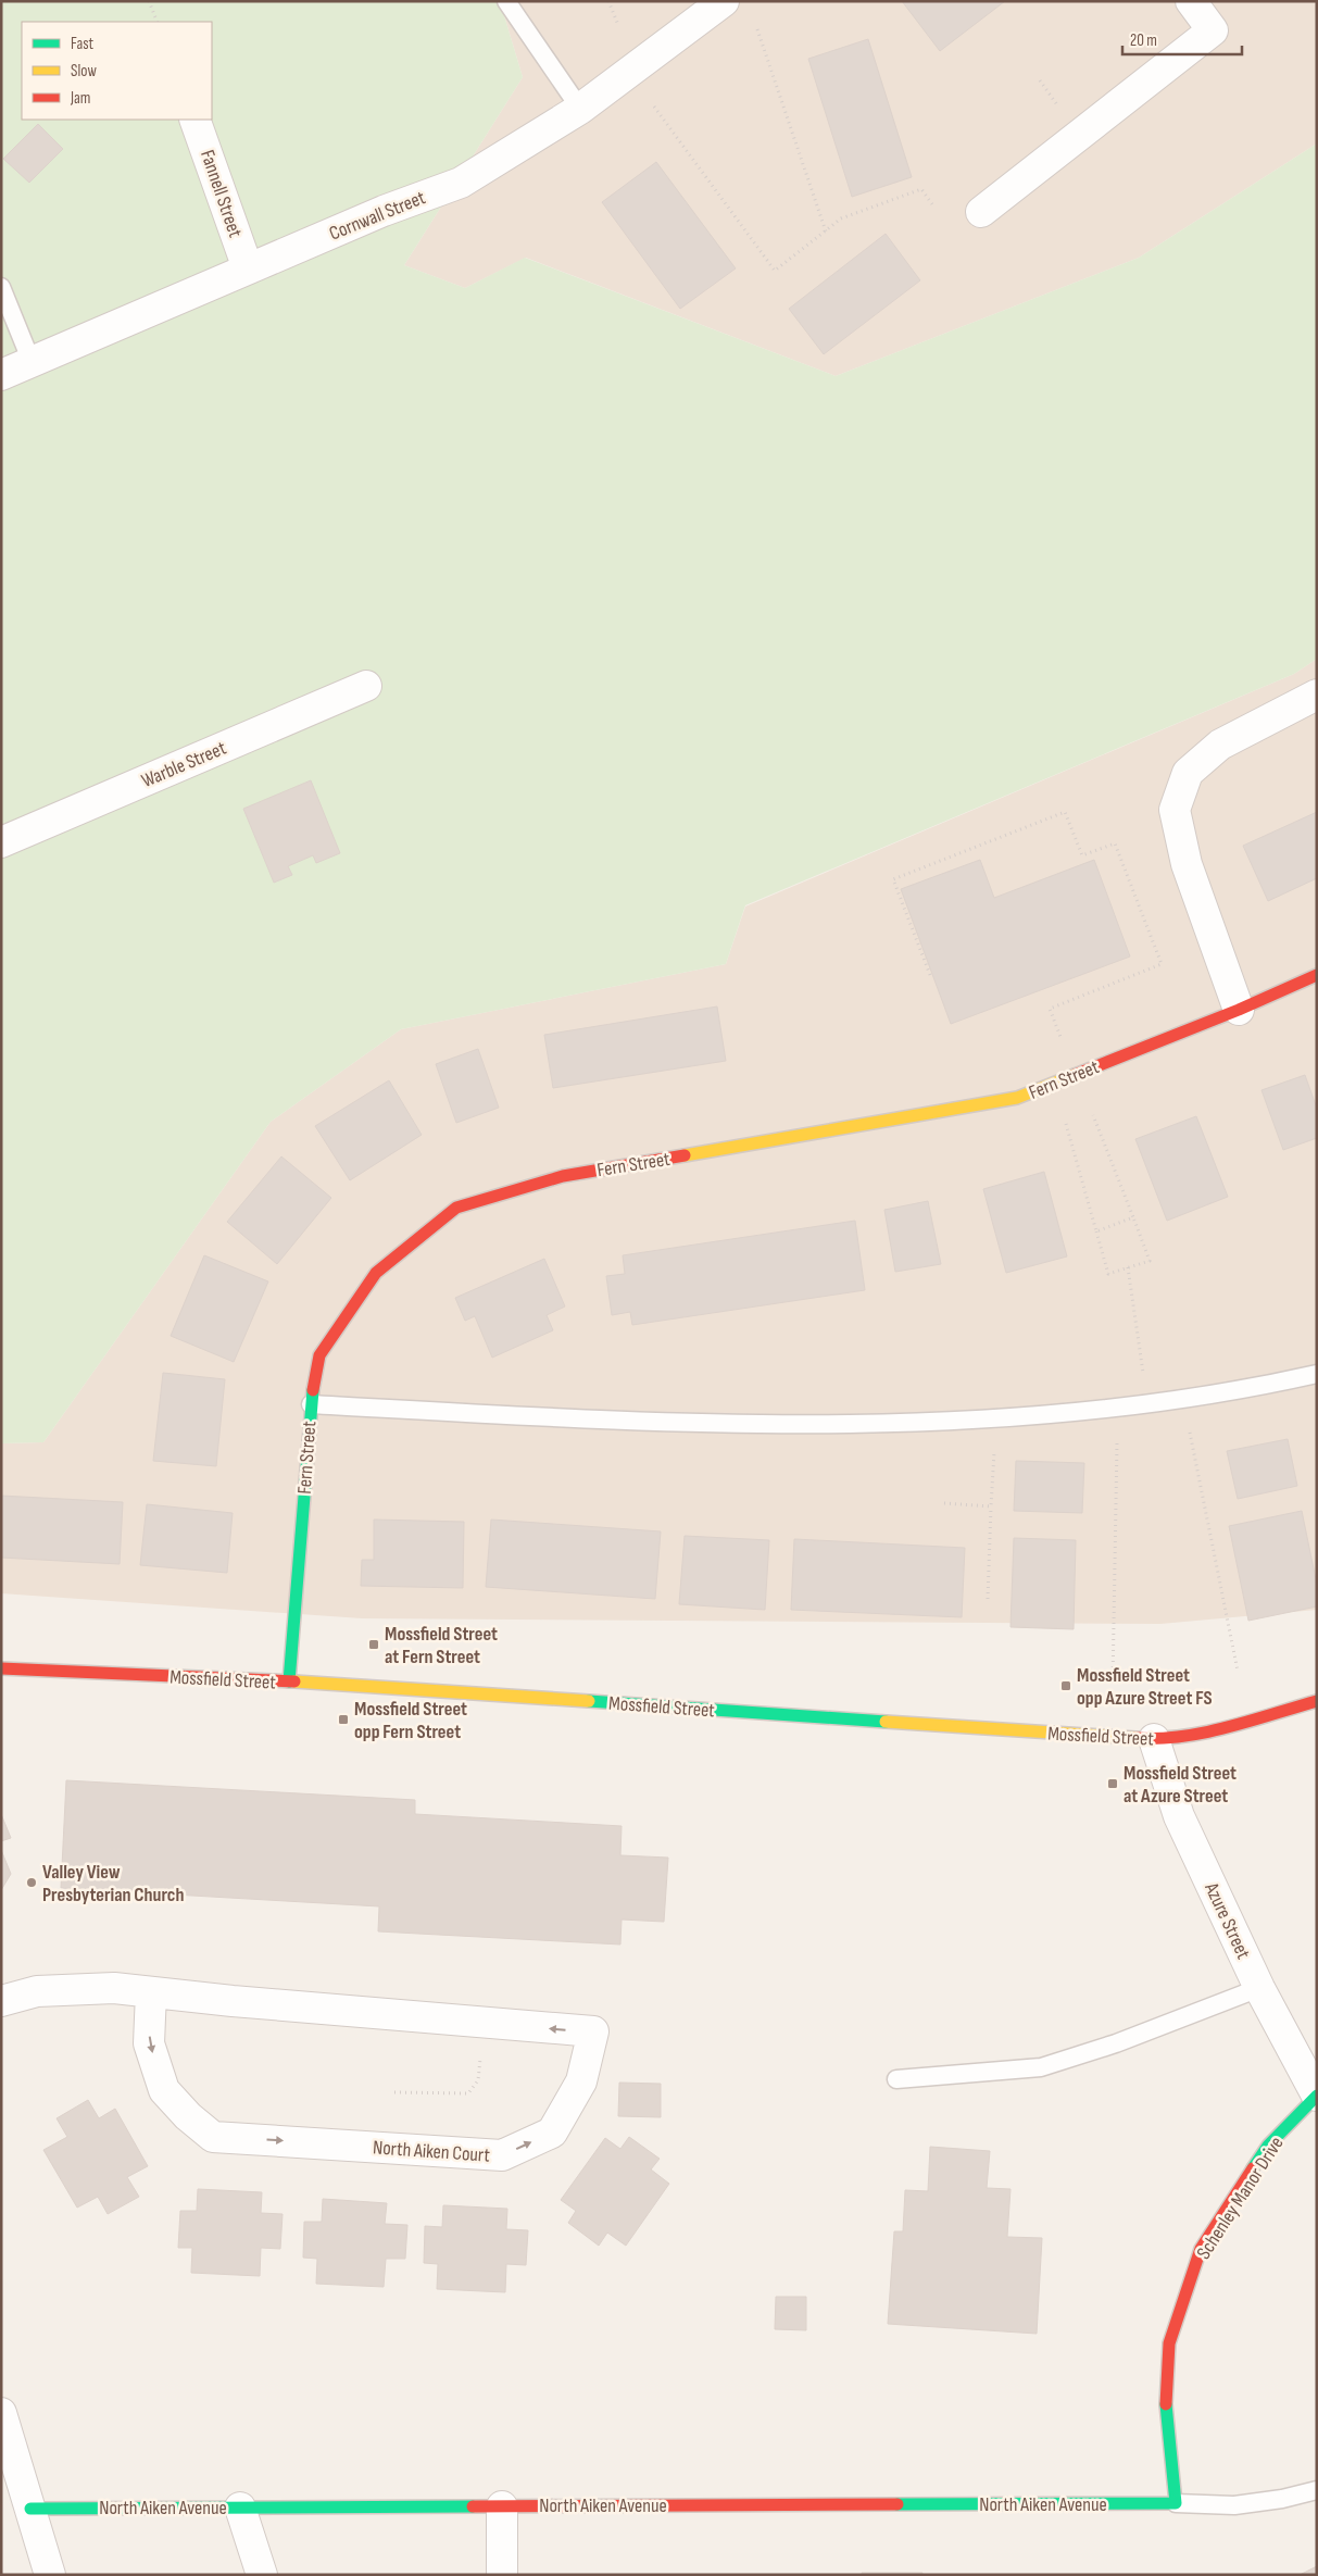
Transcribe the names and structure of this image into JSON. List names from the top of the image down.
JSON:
{
  "streets": {
    "street": [
      "Fannell Street",
      "Cornwall Street",
      "Warble Street",
      "Fern Street",
      "Mossfield Street",
      "Azure Street",
      "North Aiken Court",
      "Schenley Manor Drive",
      "North Aiken Avenue"
    ]
  },
  "crossings": [
    ["Fannell Street", "Cornwall Street"],
    ["Fern Street", "Mossfield Street"],
    ["Mossfield Street", "Azure Street"],
    ["Azure Street", "Schenley Manor Drive"],
    ["Schenley Manor Drive", "North Aiken Avenue"]
  ],
  "places": {
    "transit": [
      "Mossfield Street at Fern Street",
      "Mossfield Street opp Azure Street FS",
      "Mossfield Street opp Fern Street",
      "Mossfield Street at Azure Street"
    ],
    "other": ["Valley View Presbyterian Church"]
  },
  "legend": ["Fast", "Slow", "Jam"],
  "scale_bar": "20 m"
}
